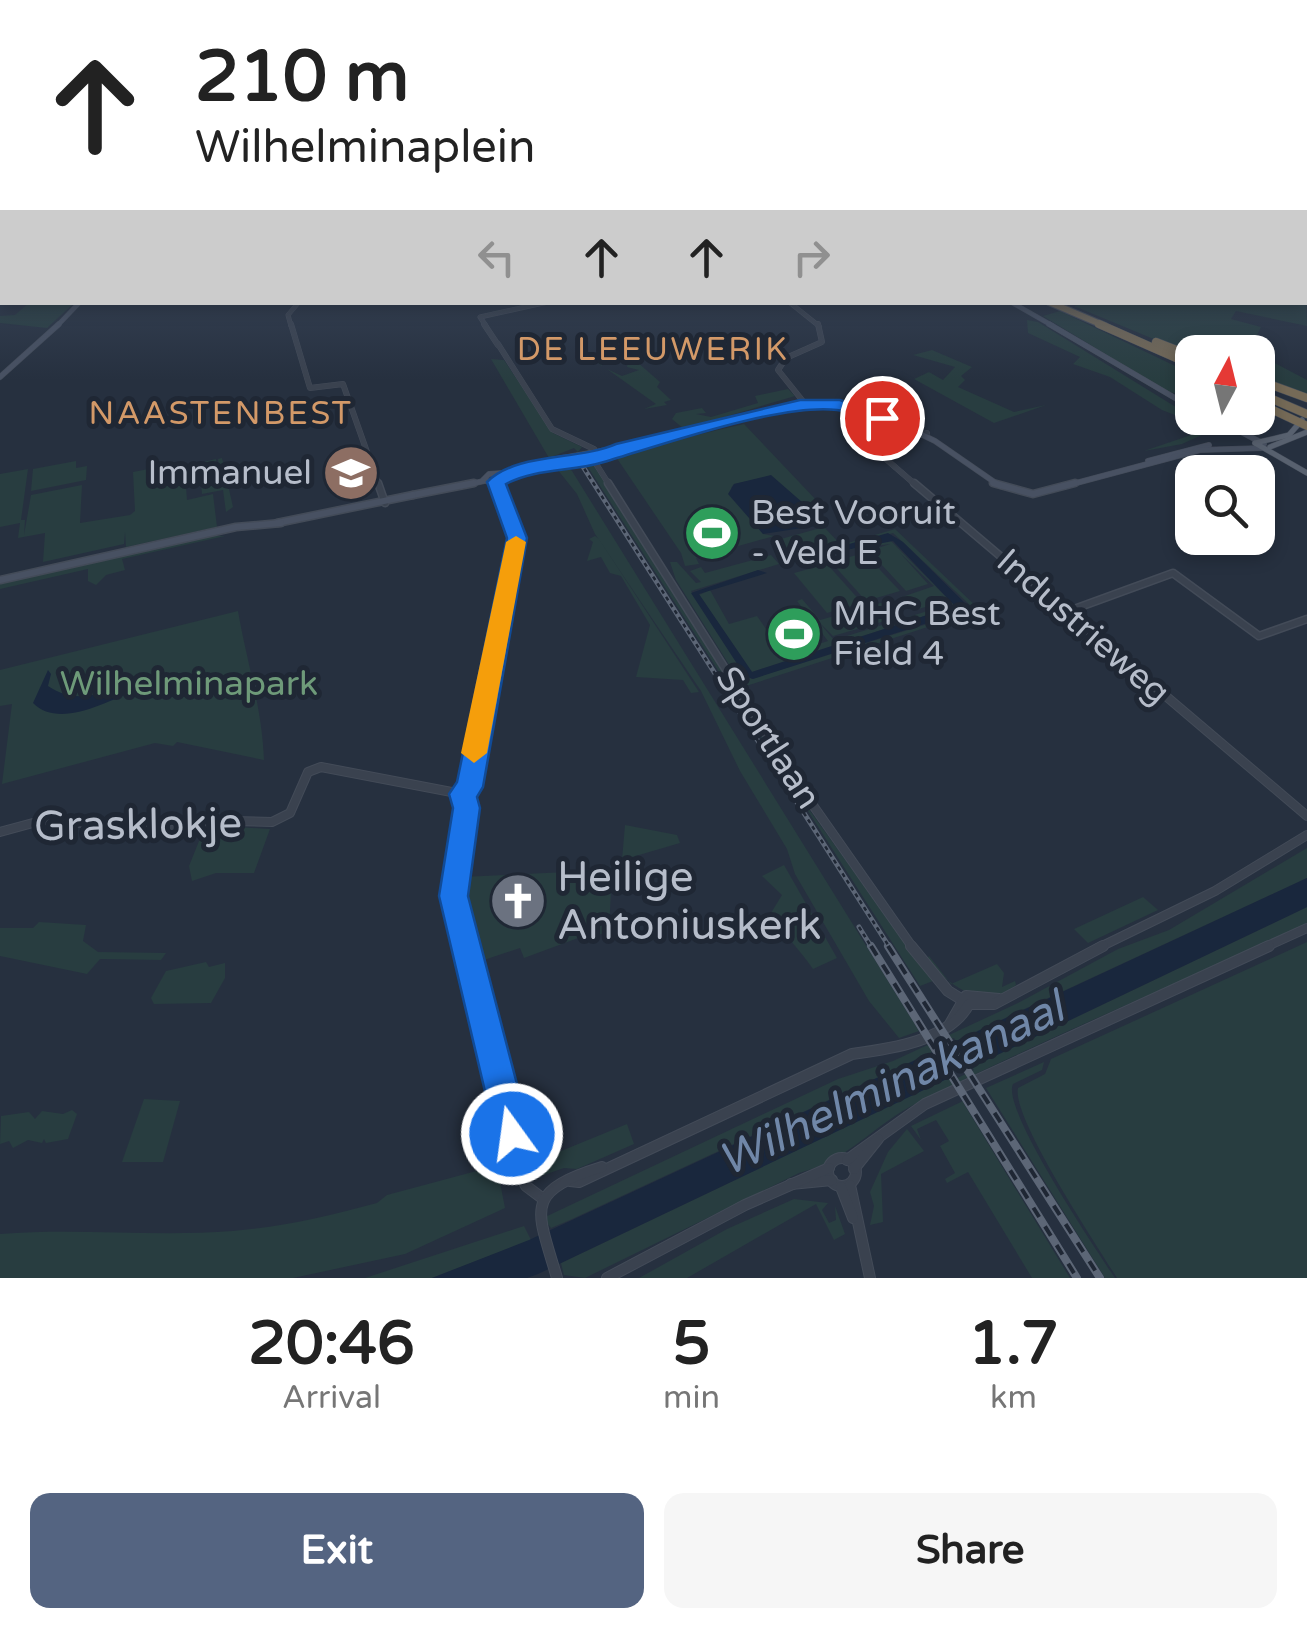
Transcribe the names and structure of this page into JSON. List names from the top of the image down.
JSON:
{
  "streets": {
    "street": ["Industrieweg", "Sportlaan", "Grasklokje"]
  },
  "districts": ["DE LEEUWERIK", "NAASTENBEST"],
  "water": ["Wilhelminakanaal"],
  "parks": ["Wilhelminapark"],
  "places": {
    "school or university": ["Immanuel"],
    "sports": ["Best Vooruit - Veld E", "MHC Best Field 4"],
    "church": ["Heilige Antoniuskerk"]
  },
  "north": "top",
  "page": {
    "turn": ["210 m", "Wilhelminaplein"],
    "eta": [
      "20:46",
      "Arrival",
      "5",
      "min",
      "1.7",
      "km"
    ],
    "buttons": ["Exit", "Share"]
  }
}
